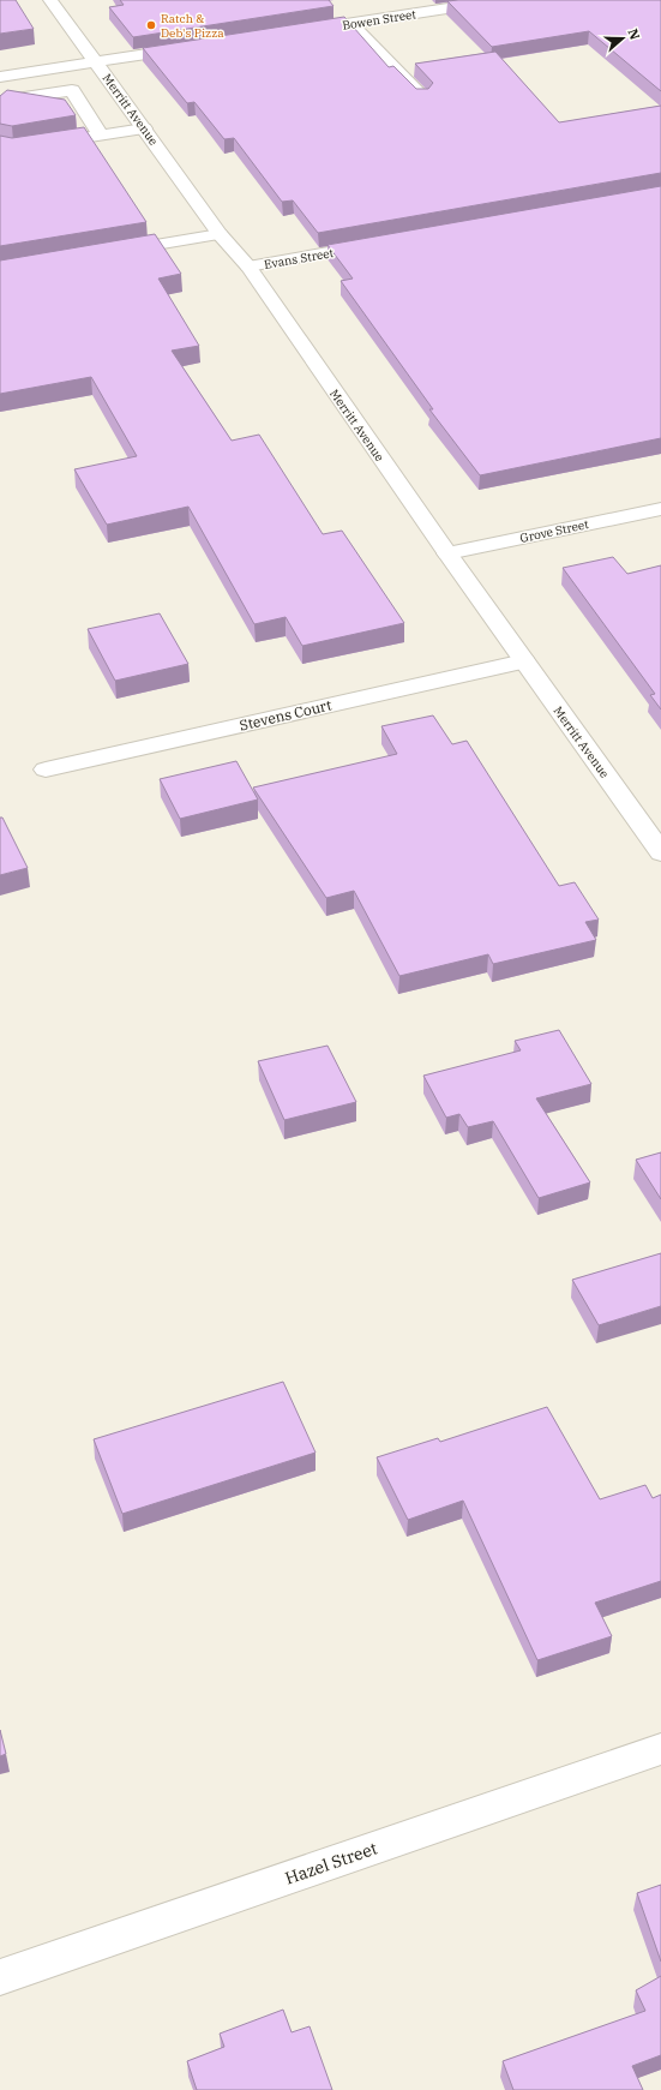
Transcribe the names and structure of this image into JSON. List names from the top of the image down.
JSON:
{
  "streets": {
    "street": [
      "Bowen Street",
      "Merritt Avenue",
      "Evans Street",
      "Grove Street",
      "Stevens Court",
      "Hazel Street"
    ]
  },
  "crossings": [
    ["Merritt Avenue", "Evans Street"],
    ["Merritt Avenue", "Grove Street"],
    ["Merritt Avenue", "Stevens Court"]
  ],
  "places": ["Ratch & Deb's Pizza"],
  "north": "right"
}
